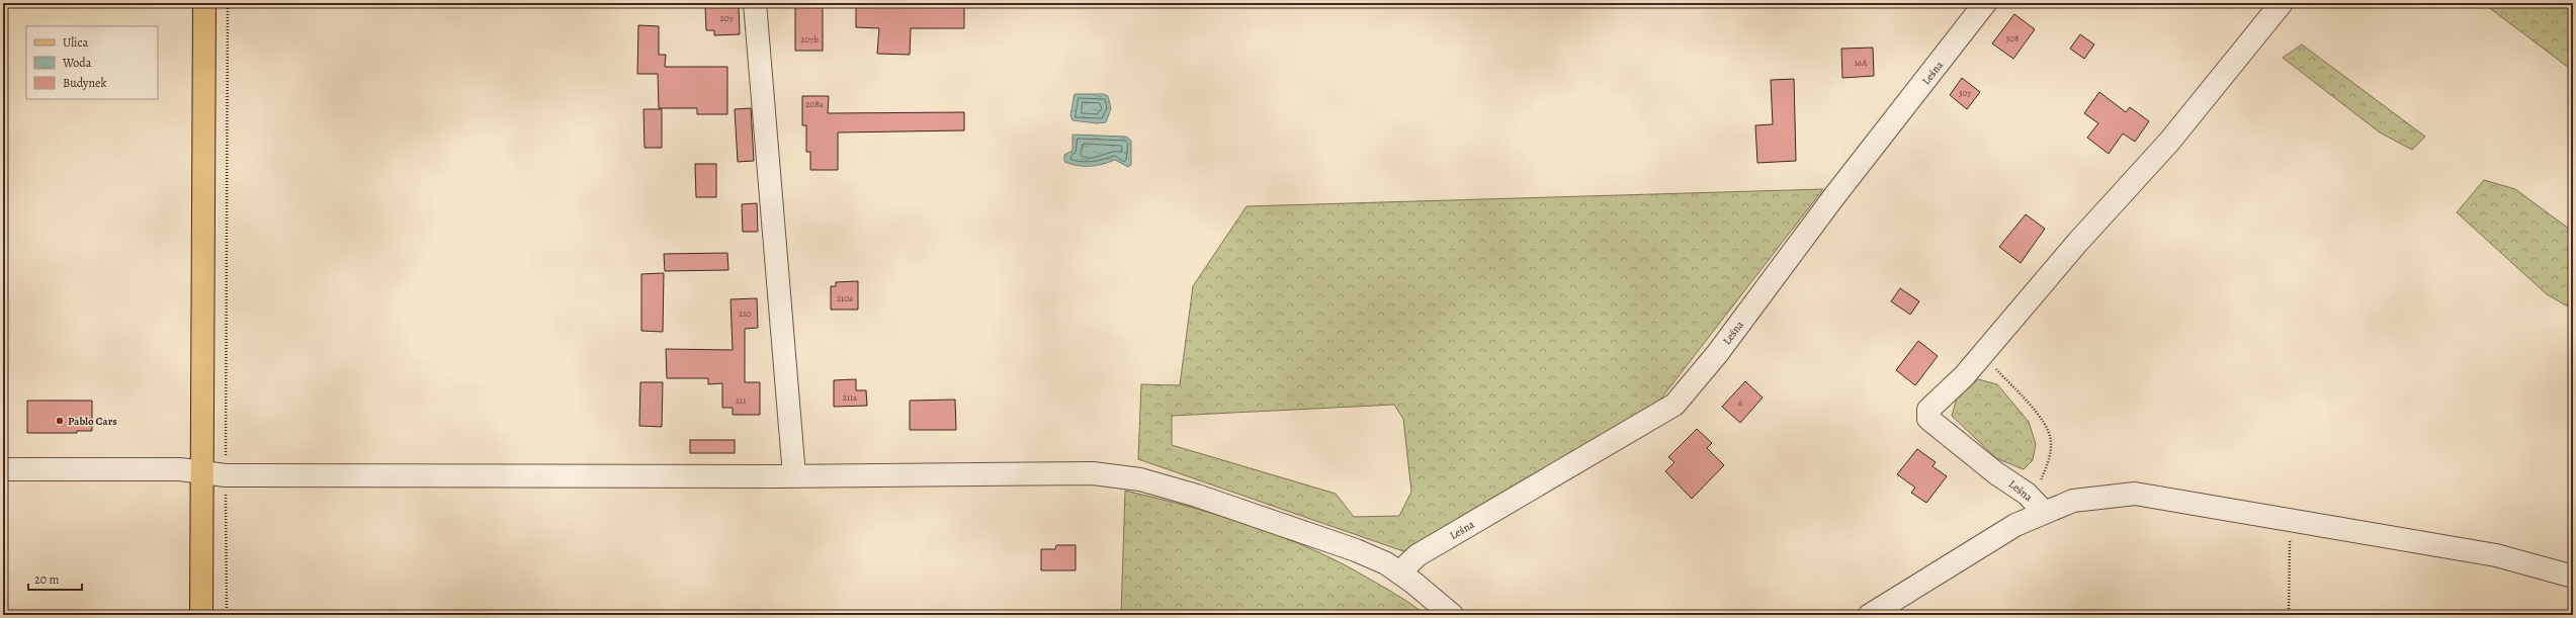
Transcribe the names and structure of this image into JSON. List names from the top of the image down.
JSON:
{
  "streets": {
    "street": ["Leśna"]
  },
  "places": ["Pablo Cars"],
  "house_numbers": [
    "207",
    "308",
    "207b",
    "16A",
    "307",
    "208a",
    "210a",
    "210",
    "211a",
    "211",
    "6"
  ],
  "legend": ["Ulica", "Woda", "Budynek"],
  "scale_bar": "20 m"
}
